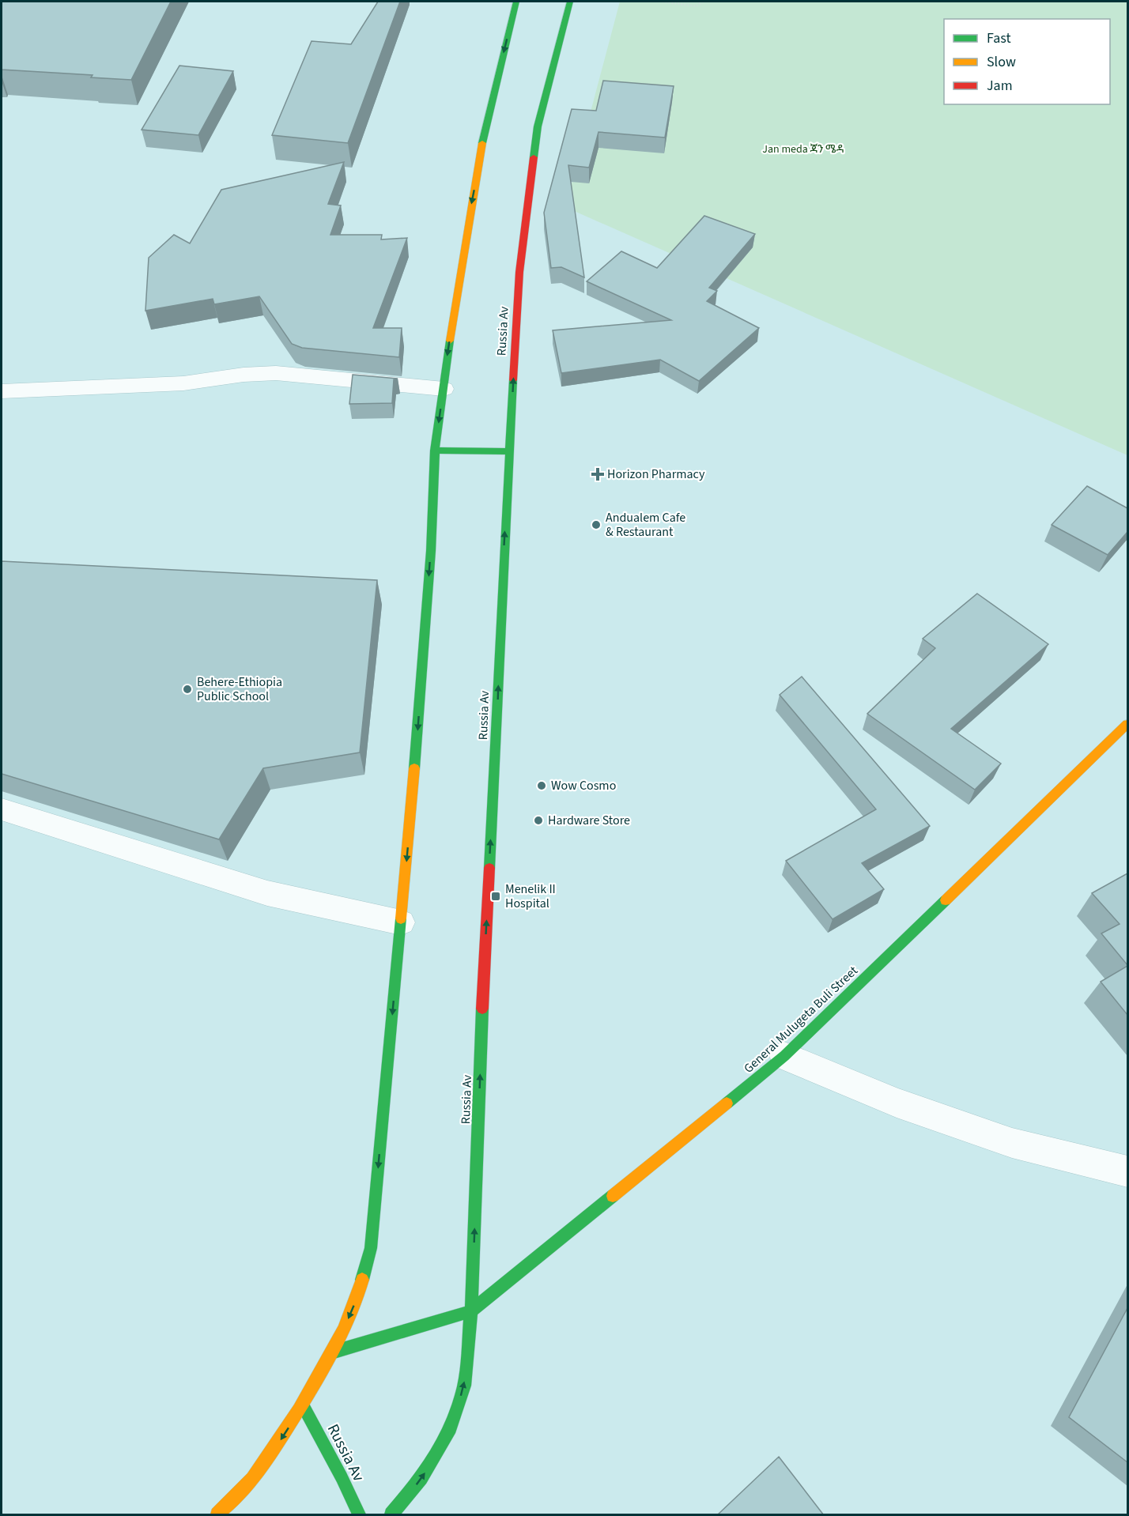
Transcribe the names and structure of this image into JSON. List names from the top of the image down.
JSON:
{
  "streets": {
    "main road": ["Russia Av", "General Mulugeta Buli Street"]
  },
  "crossings": [
    ["Russia Av", "General Mulugeta Buli Street"]
  ],
  "parks": ["Jan meda ጃን ሜዳ"],
  "places": {
    "health": ["Horizon Pharmacy"],
    "other": [
      "Andualem Cafe & Restaurant",
      "Behere-Ethiopia Public School",
      "Wow Cosmo",
      "Hardware Store"
    ],
    "transit": ["Menelik II Hospital"]
  },
  "legend": ["Fast", "Slow", "Jam"]
}
